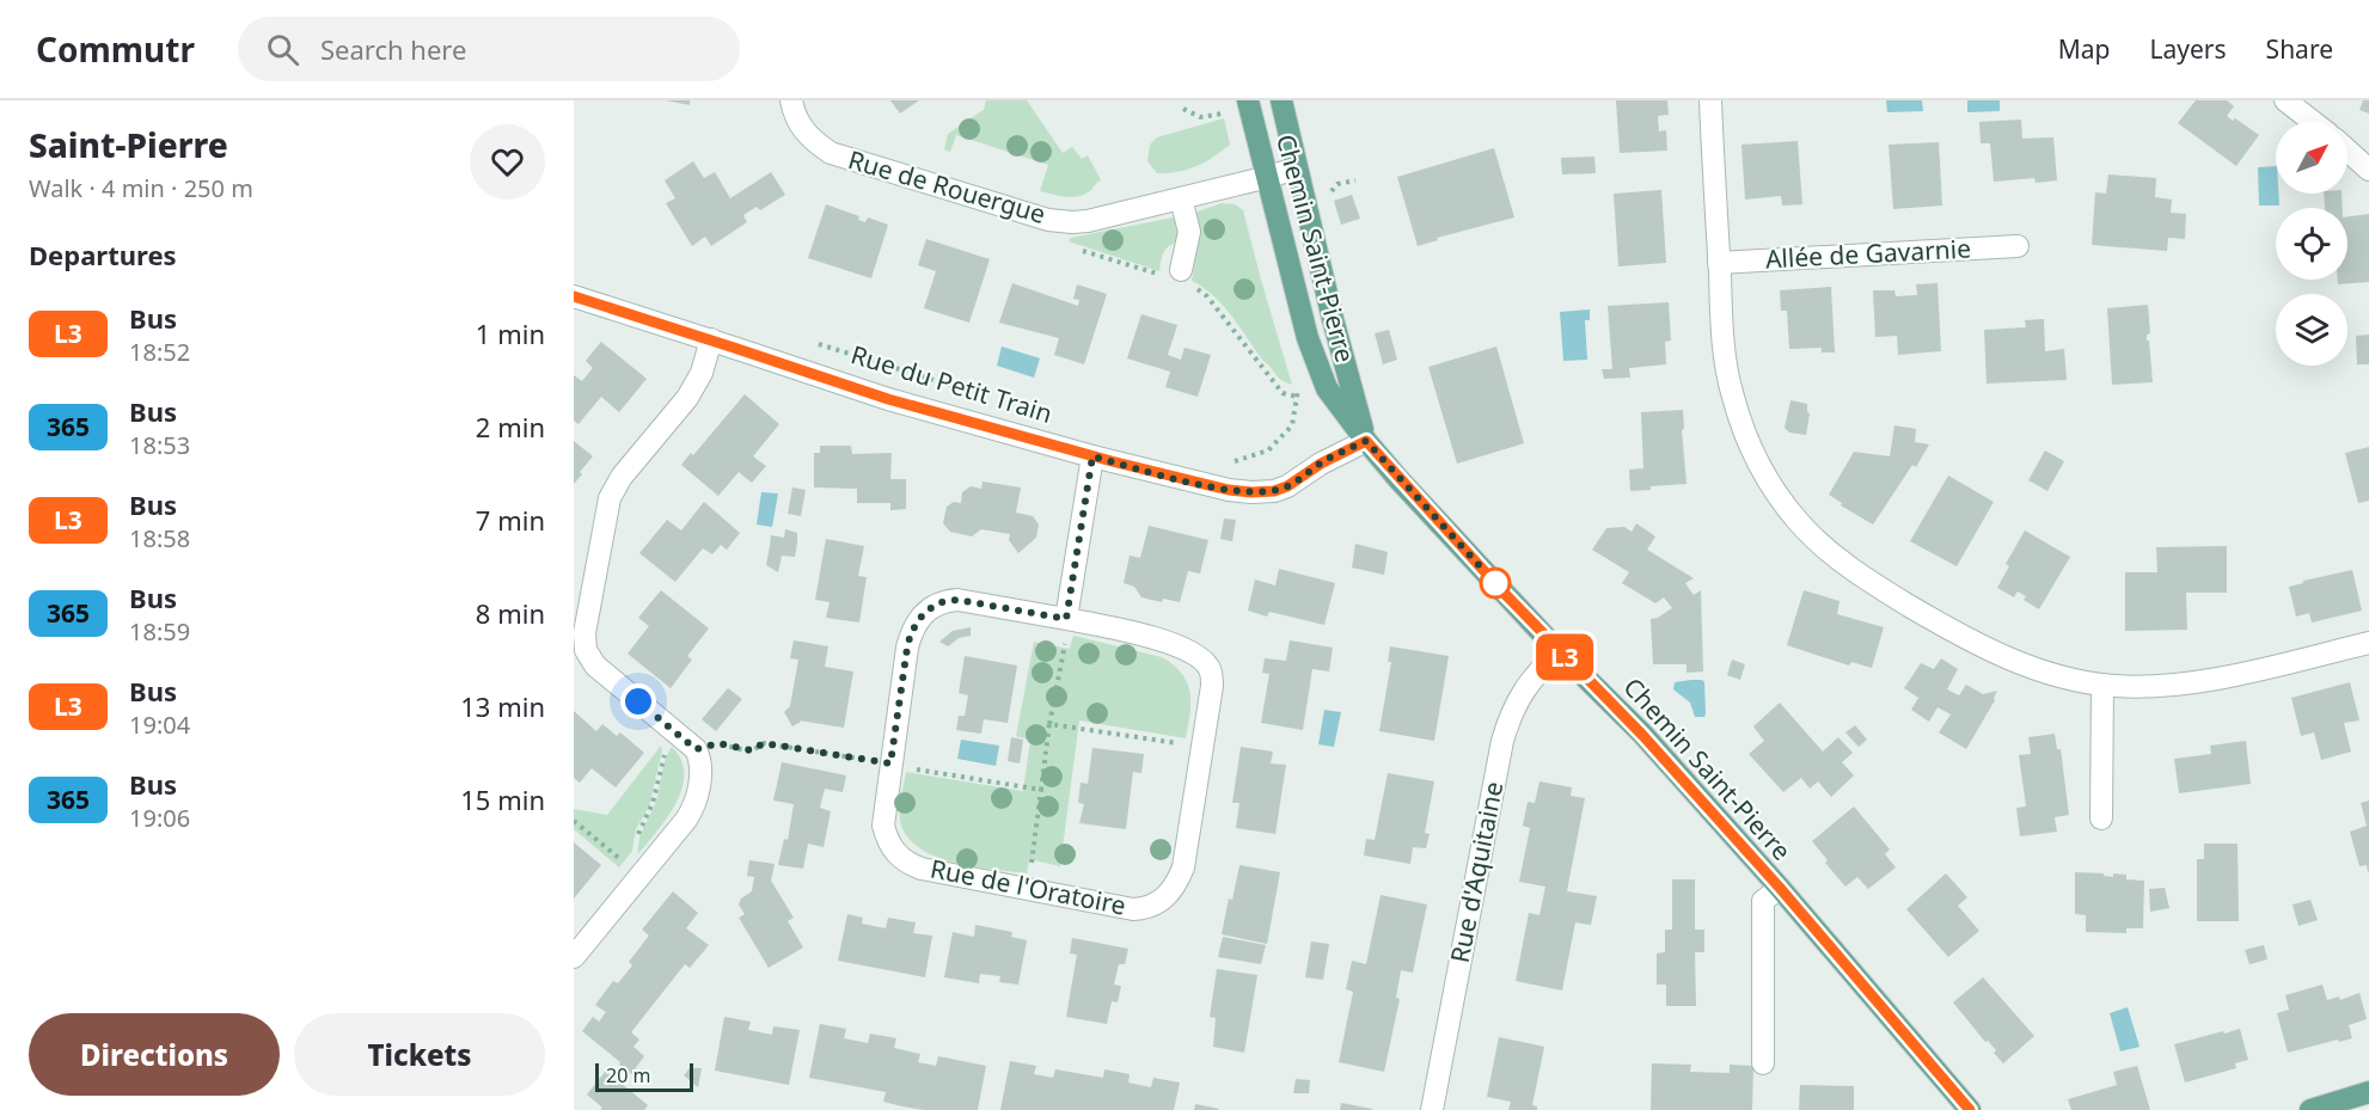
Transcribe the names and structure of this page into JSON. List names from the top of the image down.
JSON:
{
  "streets": {
    "main road": ["Chemin Saint-Pierre"],
    "street": [
      "Rue de Rouergue",
      "Allée de Gavarnie",
      "Rue du Petit Train",
      "Rue d'Aquitaine",
      "Rue de l'Oratoire"
    ]
  },
  "crossings": [
    ["Rue de Rouergue", "Chemin Saint-Pierre"],
    ["Chemin Saint-Pierre", "Rue du Petit Train"],
    ["Chemin Saint-Pierre", "Rue d'Aquitaine"]
  ],
  "lines": ["bus line L3"],
  "scale_bar": "20 m",
  "north": "top right",
  "page": {
    "header": "Commutr",
    "search": "Search here",
    "nav": ["Map", "Layers", "Share"],
    "heading": [
      ["Saint-Pierre", "Walk · 4 min · 250 m"],
      "Departures"
    ],
    "on_map": "L3",
    "list": [
      {
        "mark": "L3",
        "name": "Bus",
        "note": "18:52",
        "value": "1 min"
      },
      {
        "mark": "365",
        "name": "Bus",
        "note": "18:53",
        "value": "2 min"
      },
      {
        "mark": "L3",
        "name": "Bus",
        "note": "18:58",
        "value": "7 min"
      },
      {
        "mark": "365",
        "name": "Bus",
        "note": "18:59",
        "value": "8 min"
      },
      {
        "mark": "L3",
        "name": "Bus",
        "note": "19:04",
        "value": "13 min"
      },
      {
        "mark": "365",
        "name": "Bus",
        "note": "19:06",
        "value": "15 min"
      }
    ],
    "buttons": ["Directions", "Tickets"],
    "scale": "20 m"
  }
}
